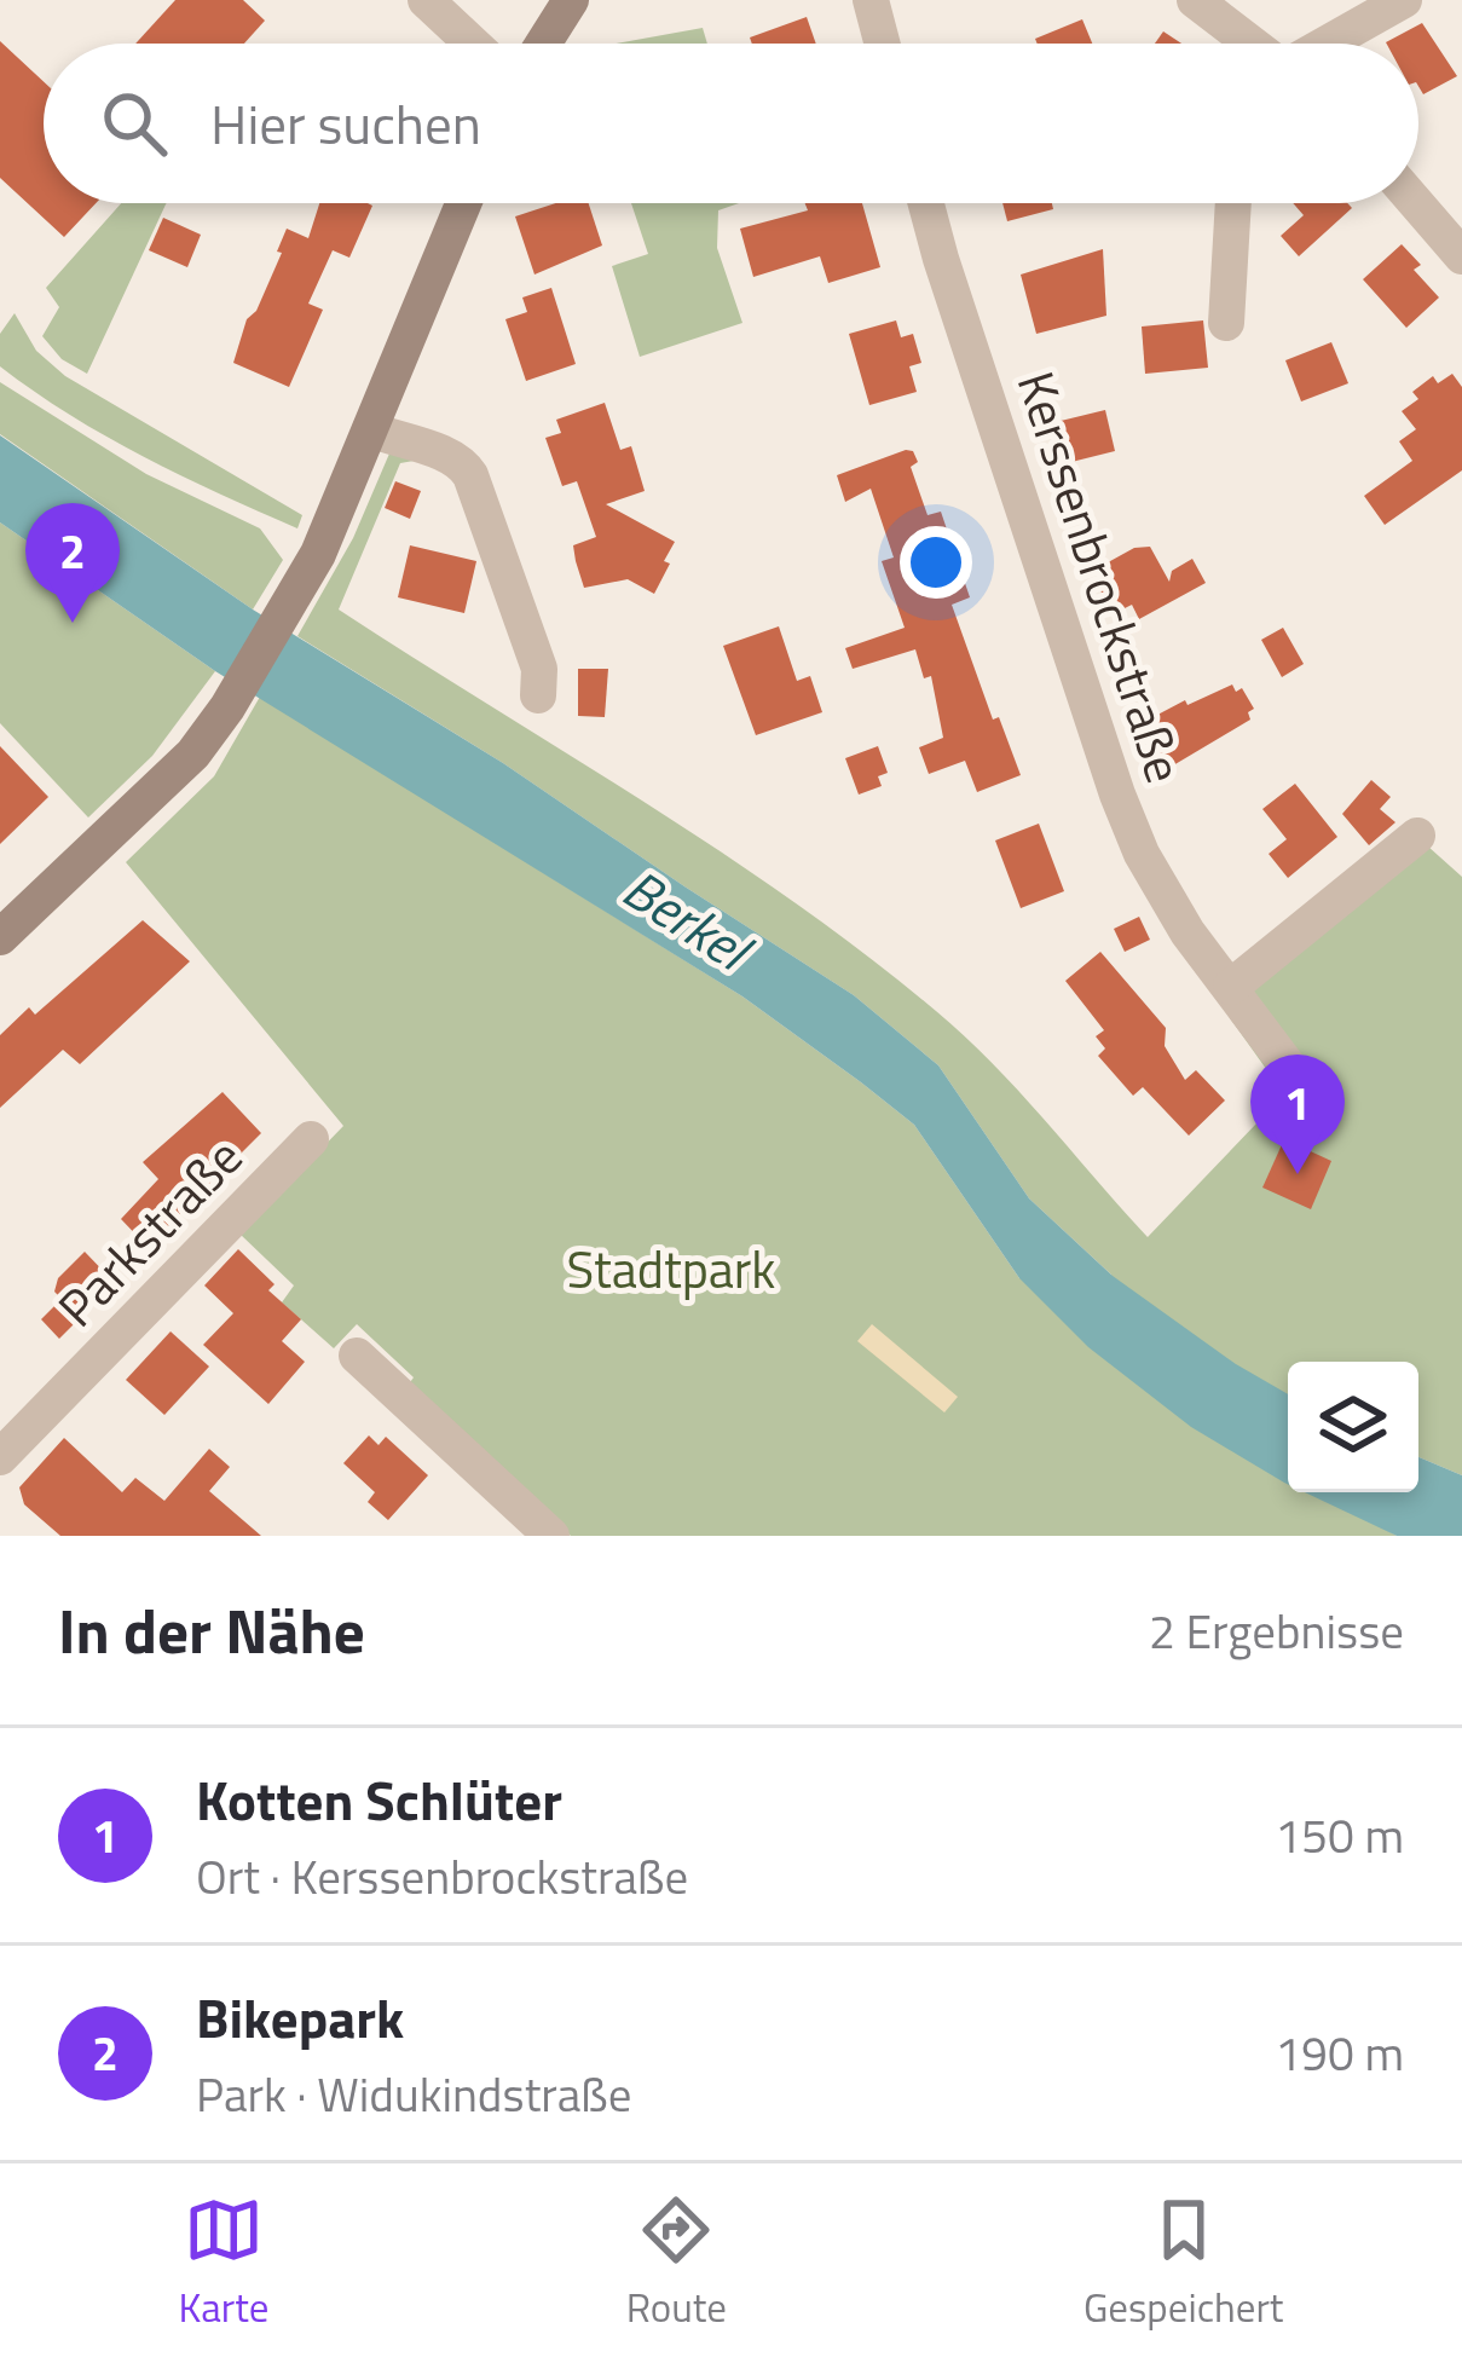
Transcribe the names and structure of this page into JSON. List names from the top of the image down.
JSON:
{
  "streets": {
    "street": ["Kerssenbrockstraße", "Parkstraße"]
  },
  "water": ["Berkel"],
  "parks": ["Stadtpark"],
  "page": {
    "search": "Hier suchen",
    "pins": ["2", "1"],
    "heading": ["In der Nähe", "2 Ergebnisse"],
    "list": [
      {
        "mark": "1",
        "name": "Kotten Schlüter",
        "note": "Ort · Kerssenbrockstraße",
        "value": "150 m"
      },
      {
        "mark": "2",
        "name": "Bikepark",
        "note": "Park · Widukindstraße",
        "value": "190 m"
      }
    ],
    "nav": ["Karte", "Route", "Gespeichert"]
  }
}
